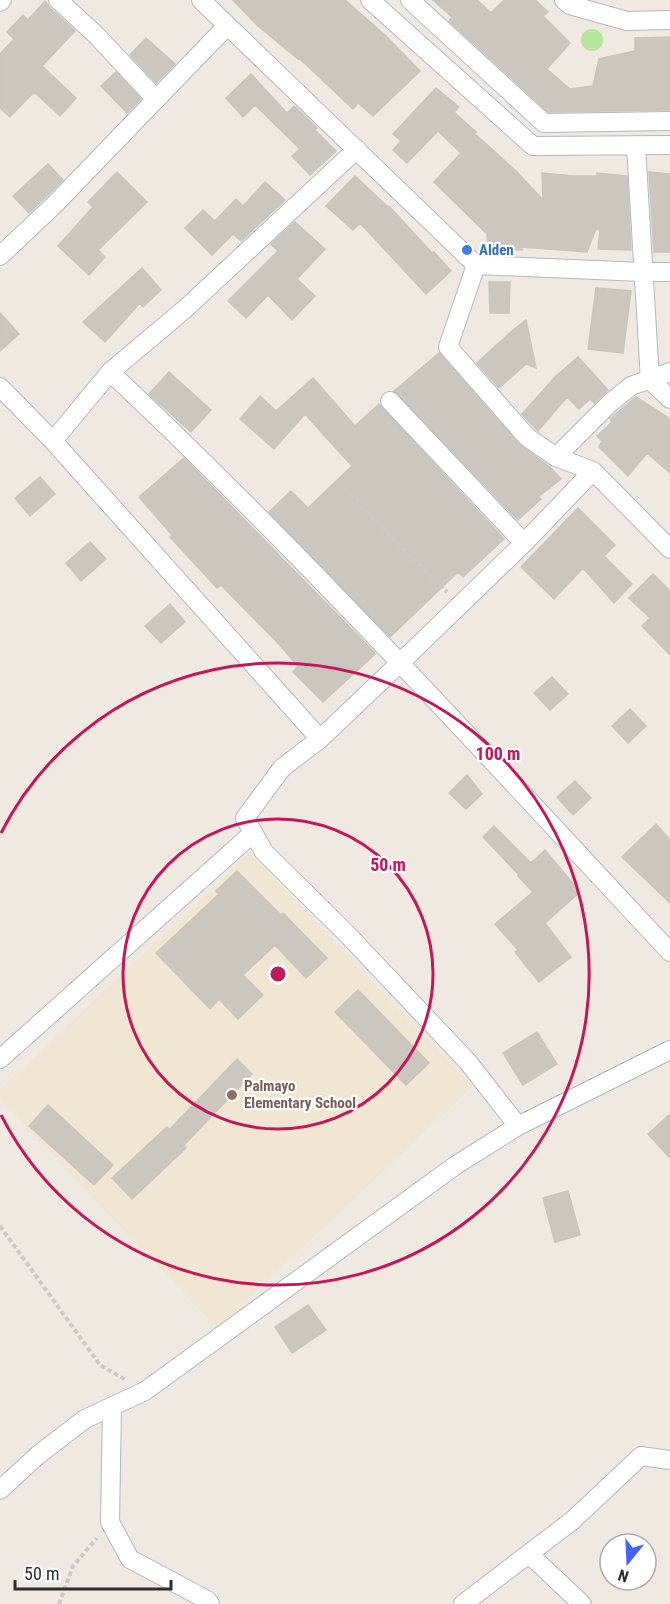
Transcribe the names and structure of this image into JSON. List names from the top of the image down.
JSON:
{
  "places": ["Alden", "Palmayo Elementary School"],
  "scale_bar": "50 m",
  "north": "bottom",
  "rings": ["100 m", "50 m"]
}
